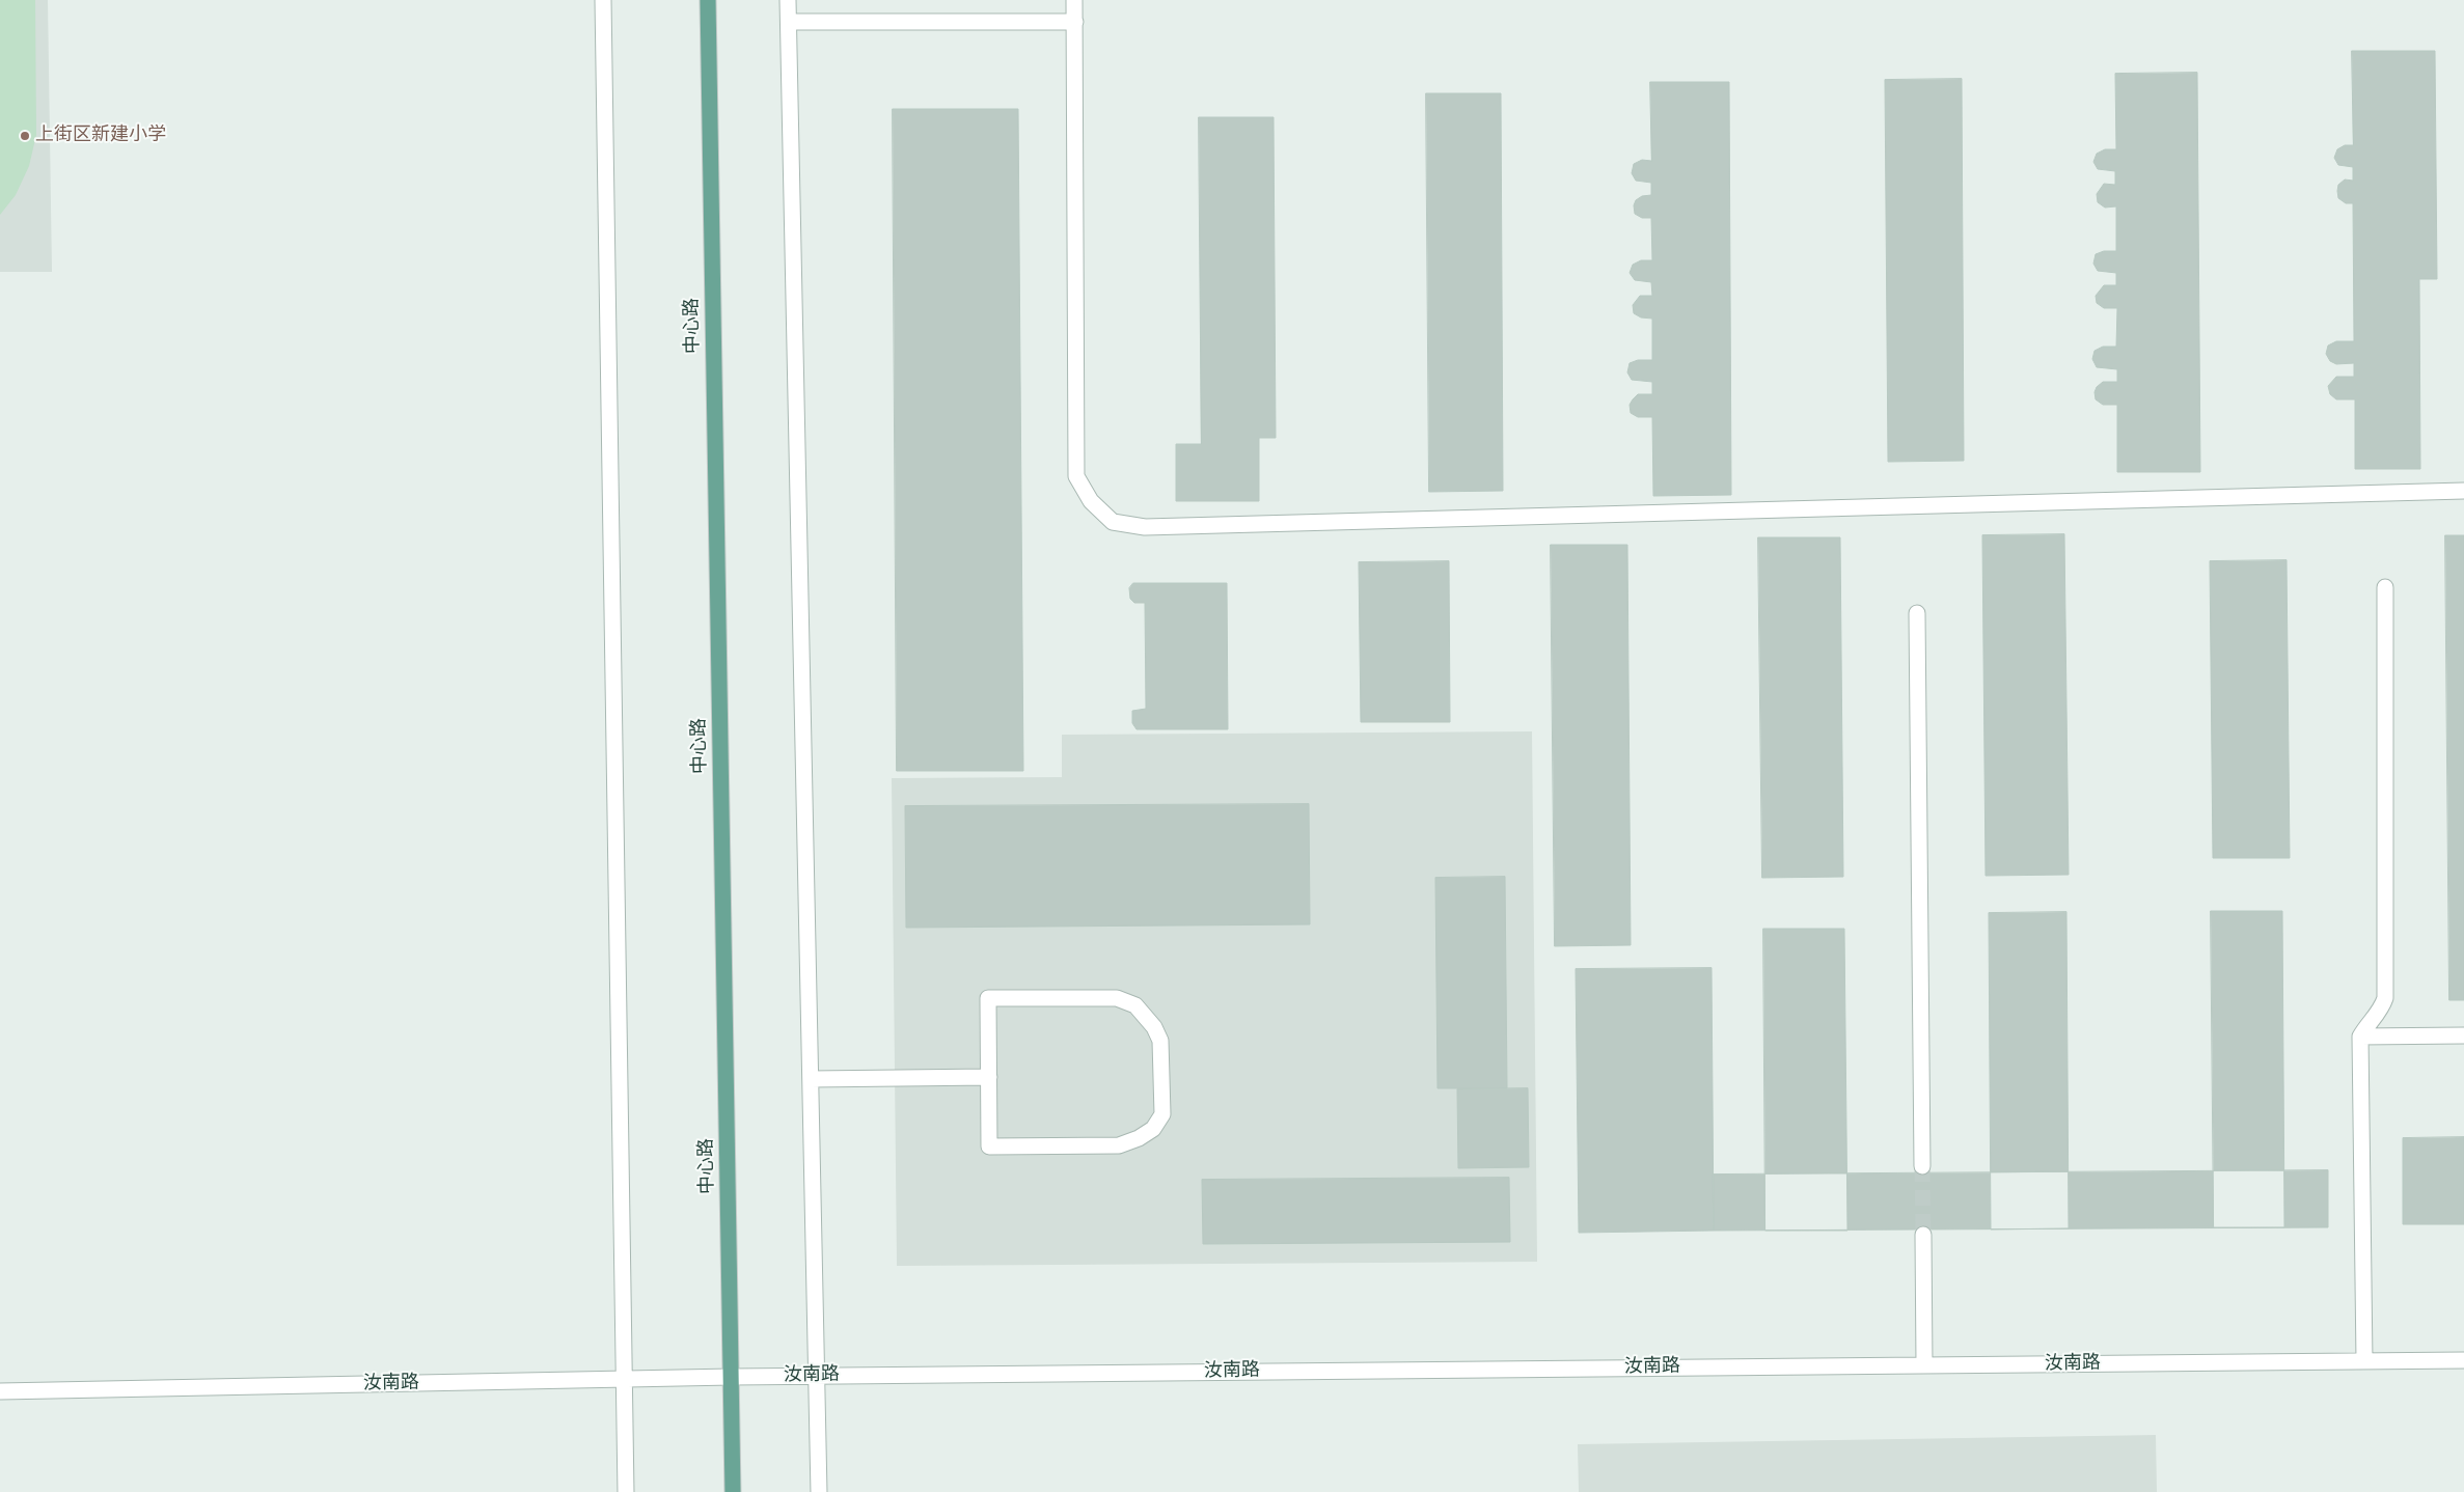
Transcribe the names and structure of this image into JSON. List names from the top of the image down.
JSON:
{
  "streets": {
    "main road": ["中心路"],
    "street": ["汝南路"]
  },
  "crossings": [
    ["中心路", "汝南路"]
  ],
  "places": ["上街区新建小学"]
}
